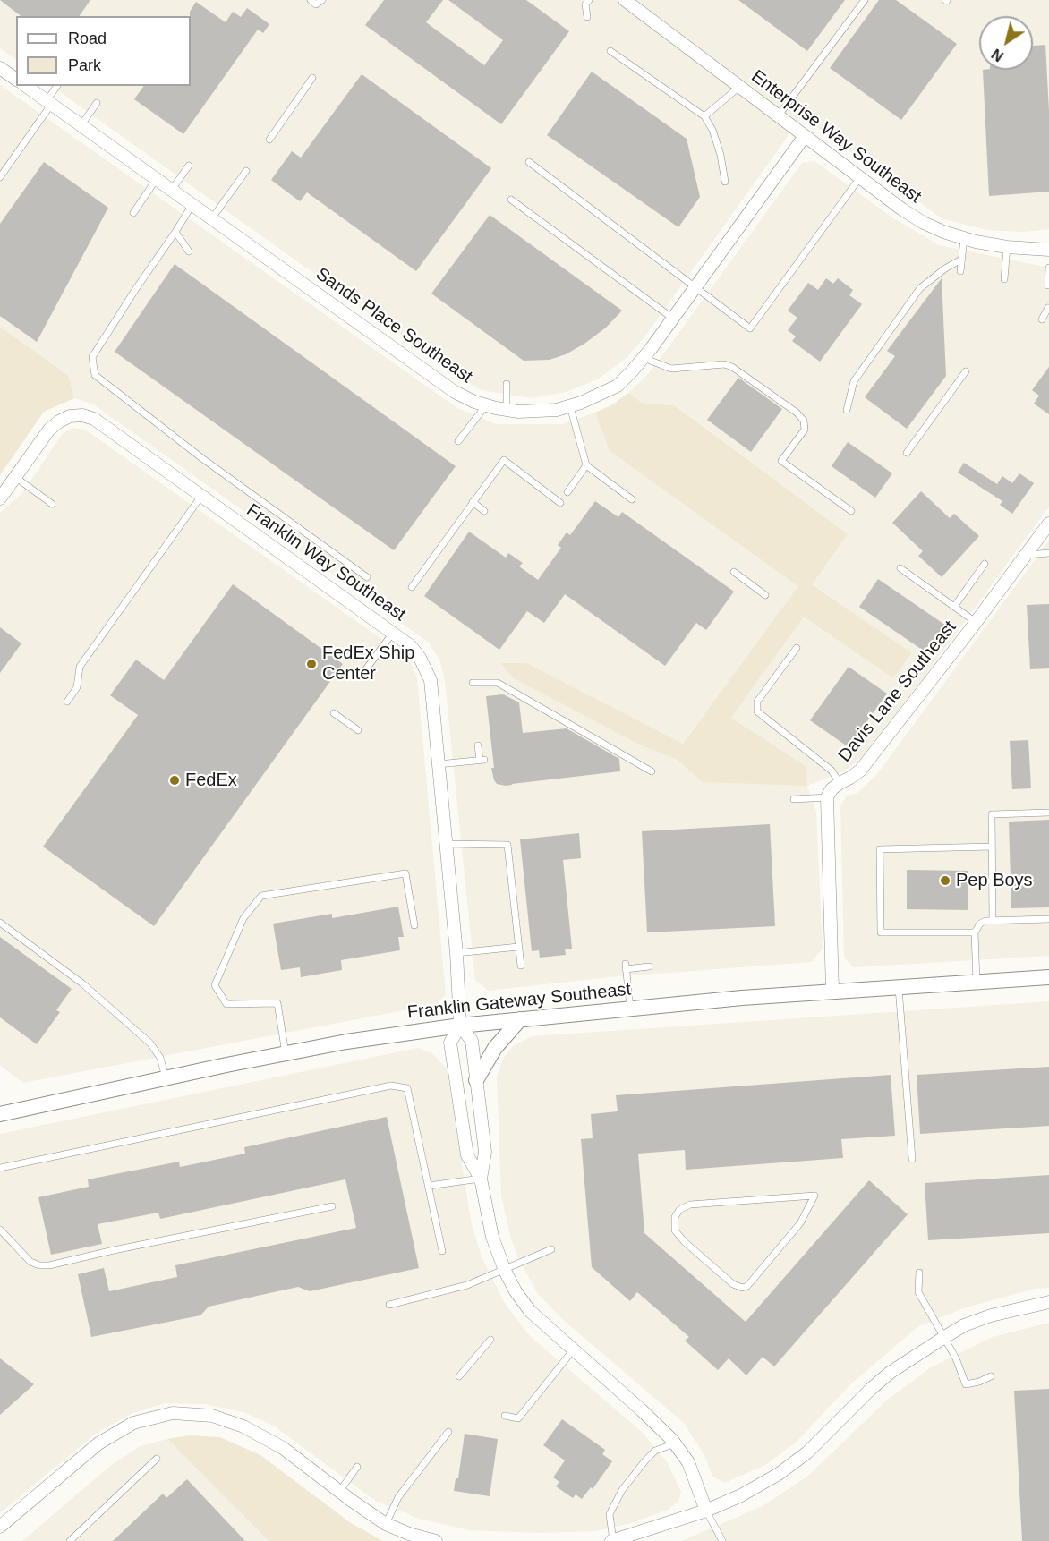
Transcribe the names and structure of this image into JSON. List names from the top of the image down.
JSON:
{
  "streets": {
    "street": [
      "Enterprise Way Southeast",
      "Sands Place Southeast",
      "Franklin Way Southeast",
      "Davis Lane Southeast",
      "Franklin Gateway Southeast"
    ]
  },
  "crossings": [
    ["Enterprise Way Southeast", "Sands Place Southeast"],
    ["Franklin Way Southeast", "Franklin Gateway Southeast"]
  ],
  "places": ["FedEx Ship Center", "FedEx", "Pep Boys"],
  "legend": ["Road", "Park"],
  "north": "bottom left"
}
